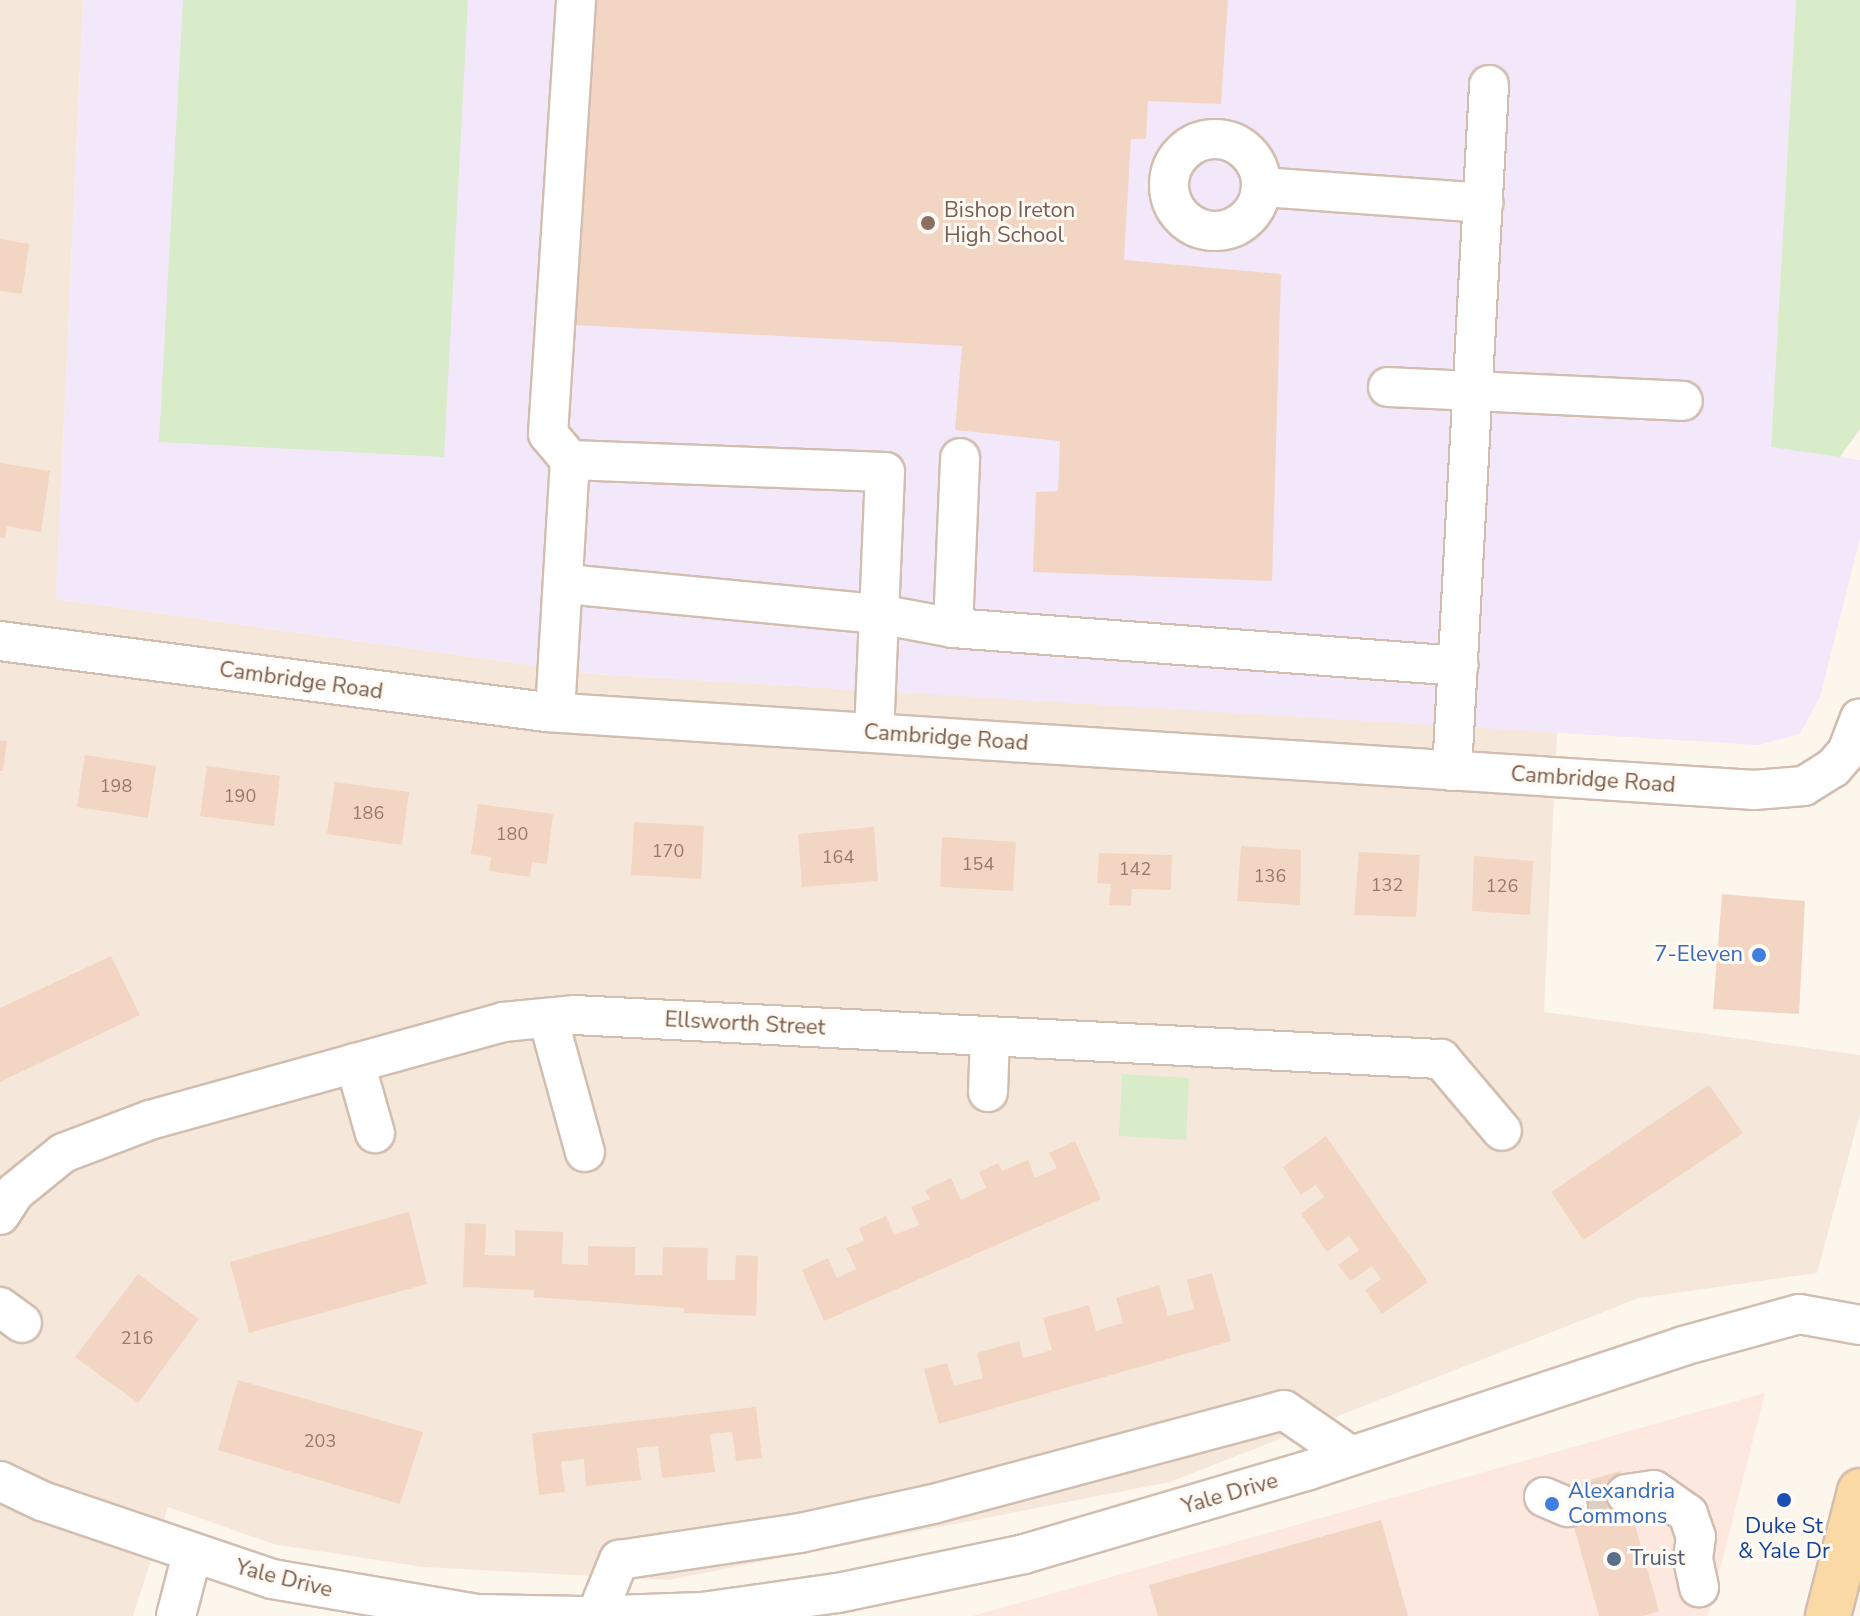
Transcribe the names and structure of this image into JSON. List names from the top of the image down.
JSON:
{
  "streets": {
    "street": ["Cambridge Road", "Ellsworth Street", "Yale Drive"]
  },
  "places": [
    "Bishop Ireton High School",
    "7-Eleven",
    "Duke St & Yale Dr",
    "Alexandria Commons",
    "Truist"
  ],
  "house_numbers": [
    "198",
    "190",
    "186",
    "180",
    "170",
    "164",
    "154",
    "142",
    "136",
    "132",
    "126",
    "216",
    "203"
  ]
}
